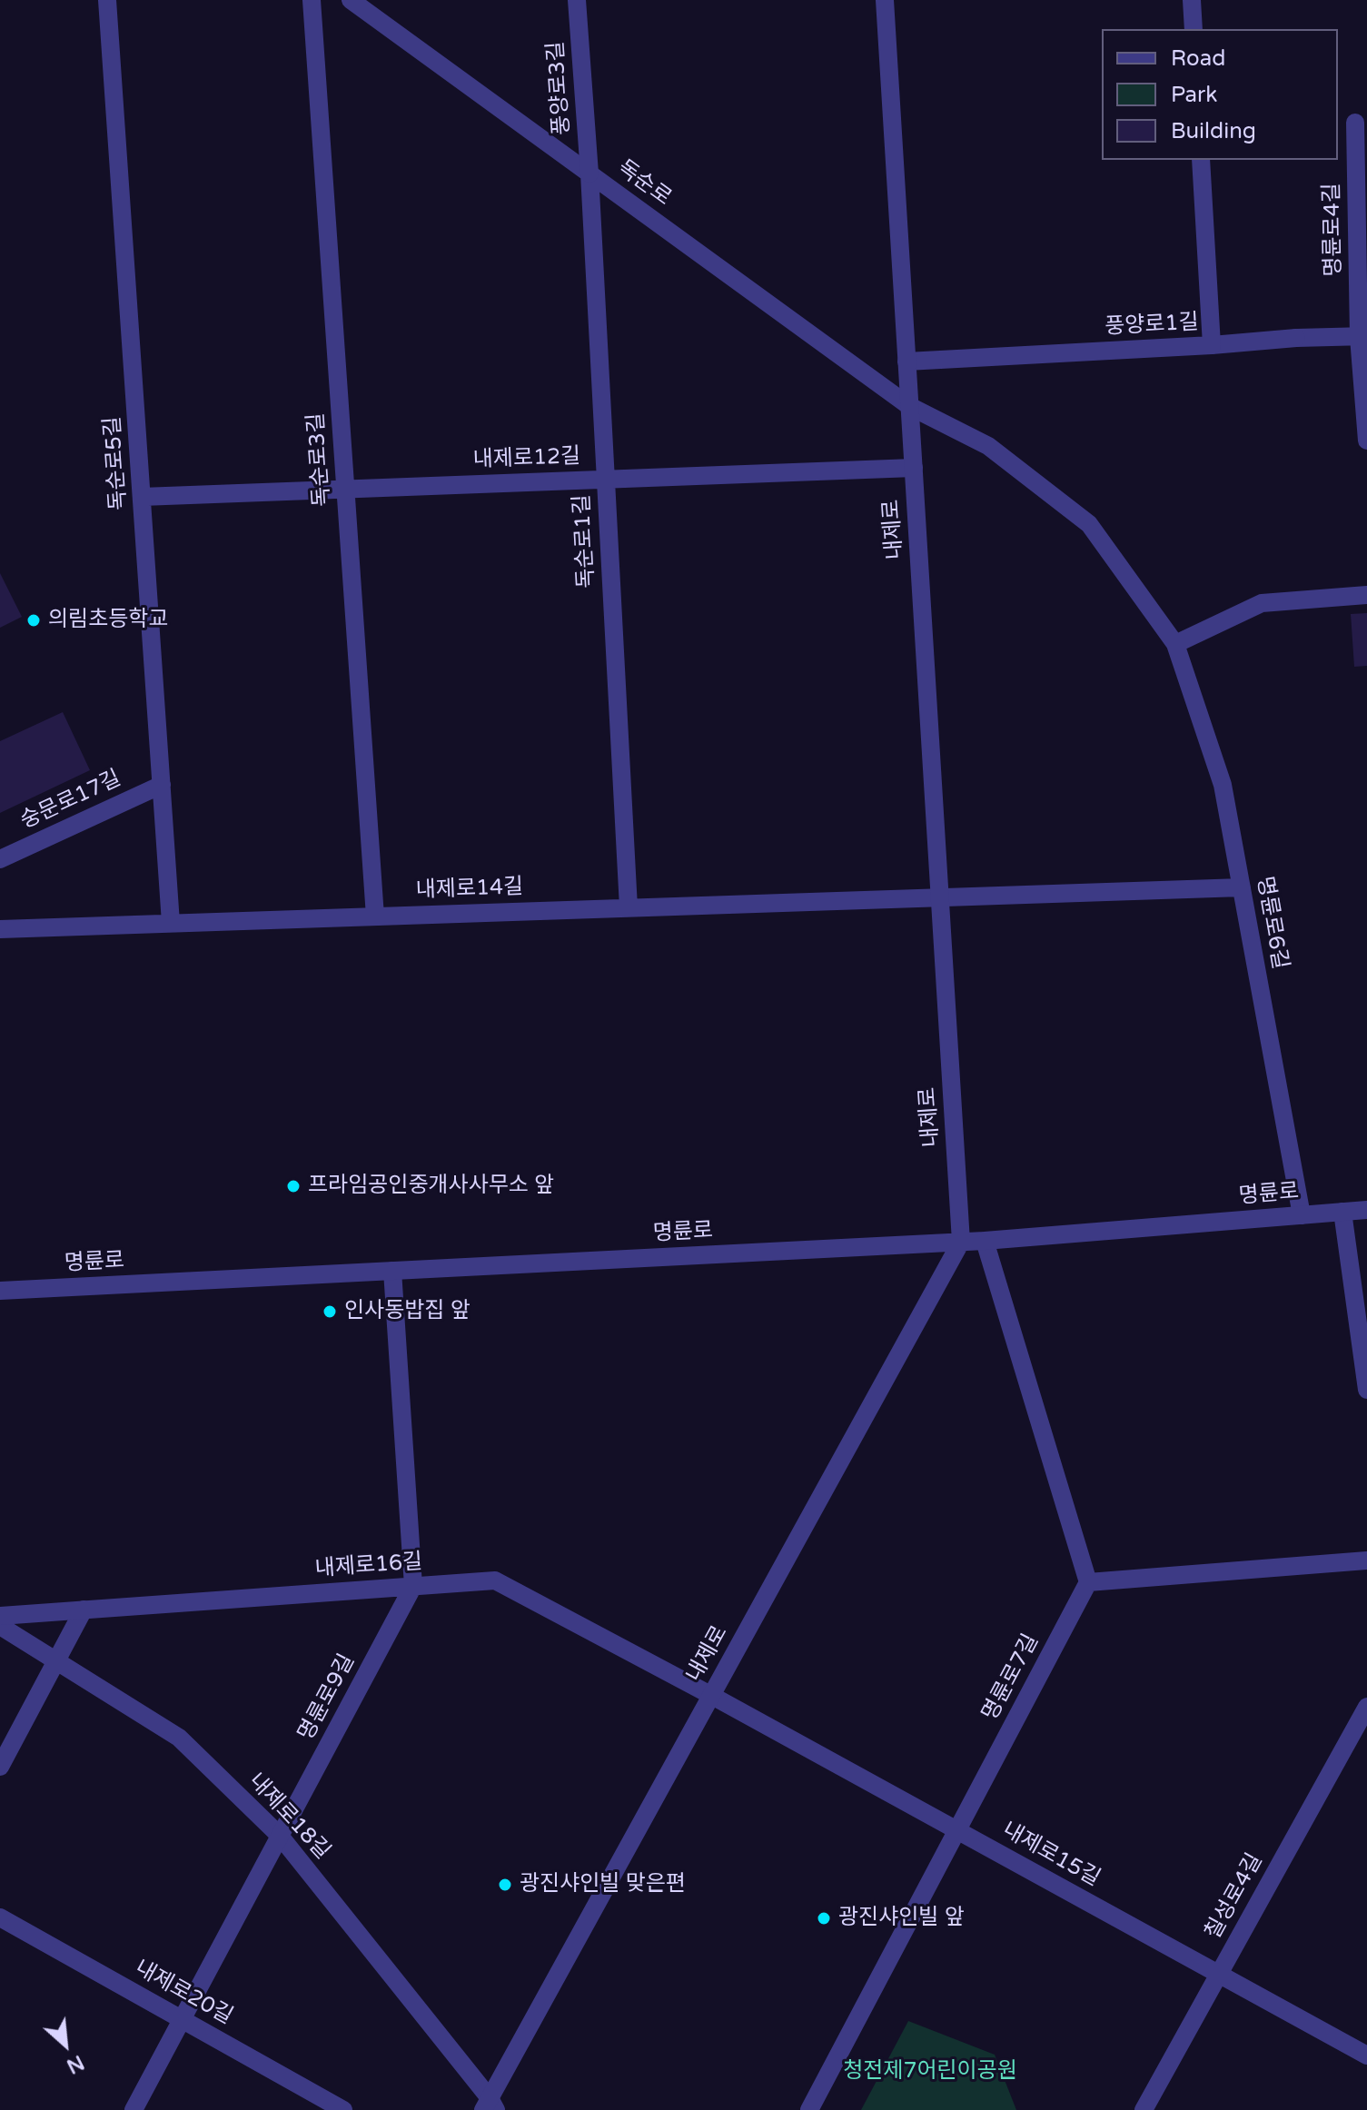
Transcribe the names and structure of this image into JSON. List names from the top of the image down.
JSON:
{
  "streets": {
    "street": [
      "풍양로3길",
      "독순로",
      "명륜로4길",
      "풍양로1길",
      "내제로12길",
      "독순로3길",
      "독순로5길",
      "내제로",
      "독순로1길",
      "숭문로17길",
      "내제로14길",
      "명륜로6길",
      "명륜로",
      "내제로16길",
      "명륜로7길",
      "명륜로9길",
      "내제로18길",
      "내제로15길",
      "칠성로4길",
      "내제로20길"
    ]
  },
  "crossings": [
    ["풍양로3길", "독순로"],
    ["풍양로3길", "독순로1길"],
    ["독순로", "내제로"],
    ["독순로", "독순로1길"],
    ["독순로", "명륜로6길"],
    ["풍양로1길", "내제로"],
    ["내제로12길", "독순로3길"],
    ["내제로12길", "독순로5길"],
    ["내제로12길", "내제로"],
    ["내제로12길", "독순로1길"],
    ["독순로3길", "내제로14길"],
    ["독순로5길", "숭문로17길"],
    ["독순로5길", "내제로14길"],
    ["내제로", "내제로14길"],
    ["내제로", "명륜로6길"],
    ["내제로", "명륜로"],
    ["내제로", "내제로16길"],
    ["내제로", "내제로18길"],
    ["내제로", "내제로15길"],
    ["독순로1길", "내제로14길"],
    ["내제로14길", "명륜로6길"],
    ["명륜로6길", "명륜로"],
    ["내제로16길", "명륜로9길"],
    ["내제로16길", "내제로15길"],
    ["명륜로7길", "내제로15길"],
    ["명륜로9길", "내제로18길"],
    ["명륜로9길", "내제로20길"],
    ["내제로15길", "칠성로4길"]
  ],
  "parks": ["청전제7어린이공원"],
  "places": [
    "의림초등학교",
    "프라임공인중개사사무소 앞",
    "인사동밥집 앞",
    "광진샤인빌 맞은편",
    "광진샤인빌 앞"
  ],
  "legend": ["Road", "Park", "Building"],
  "north": "bottom right"
}
